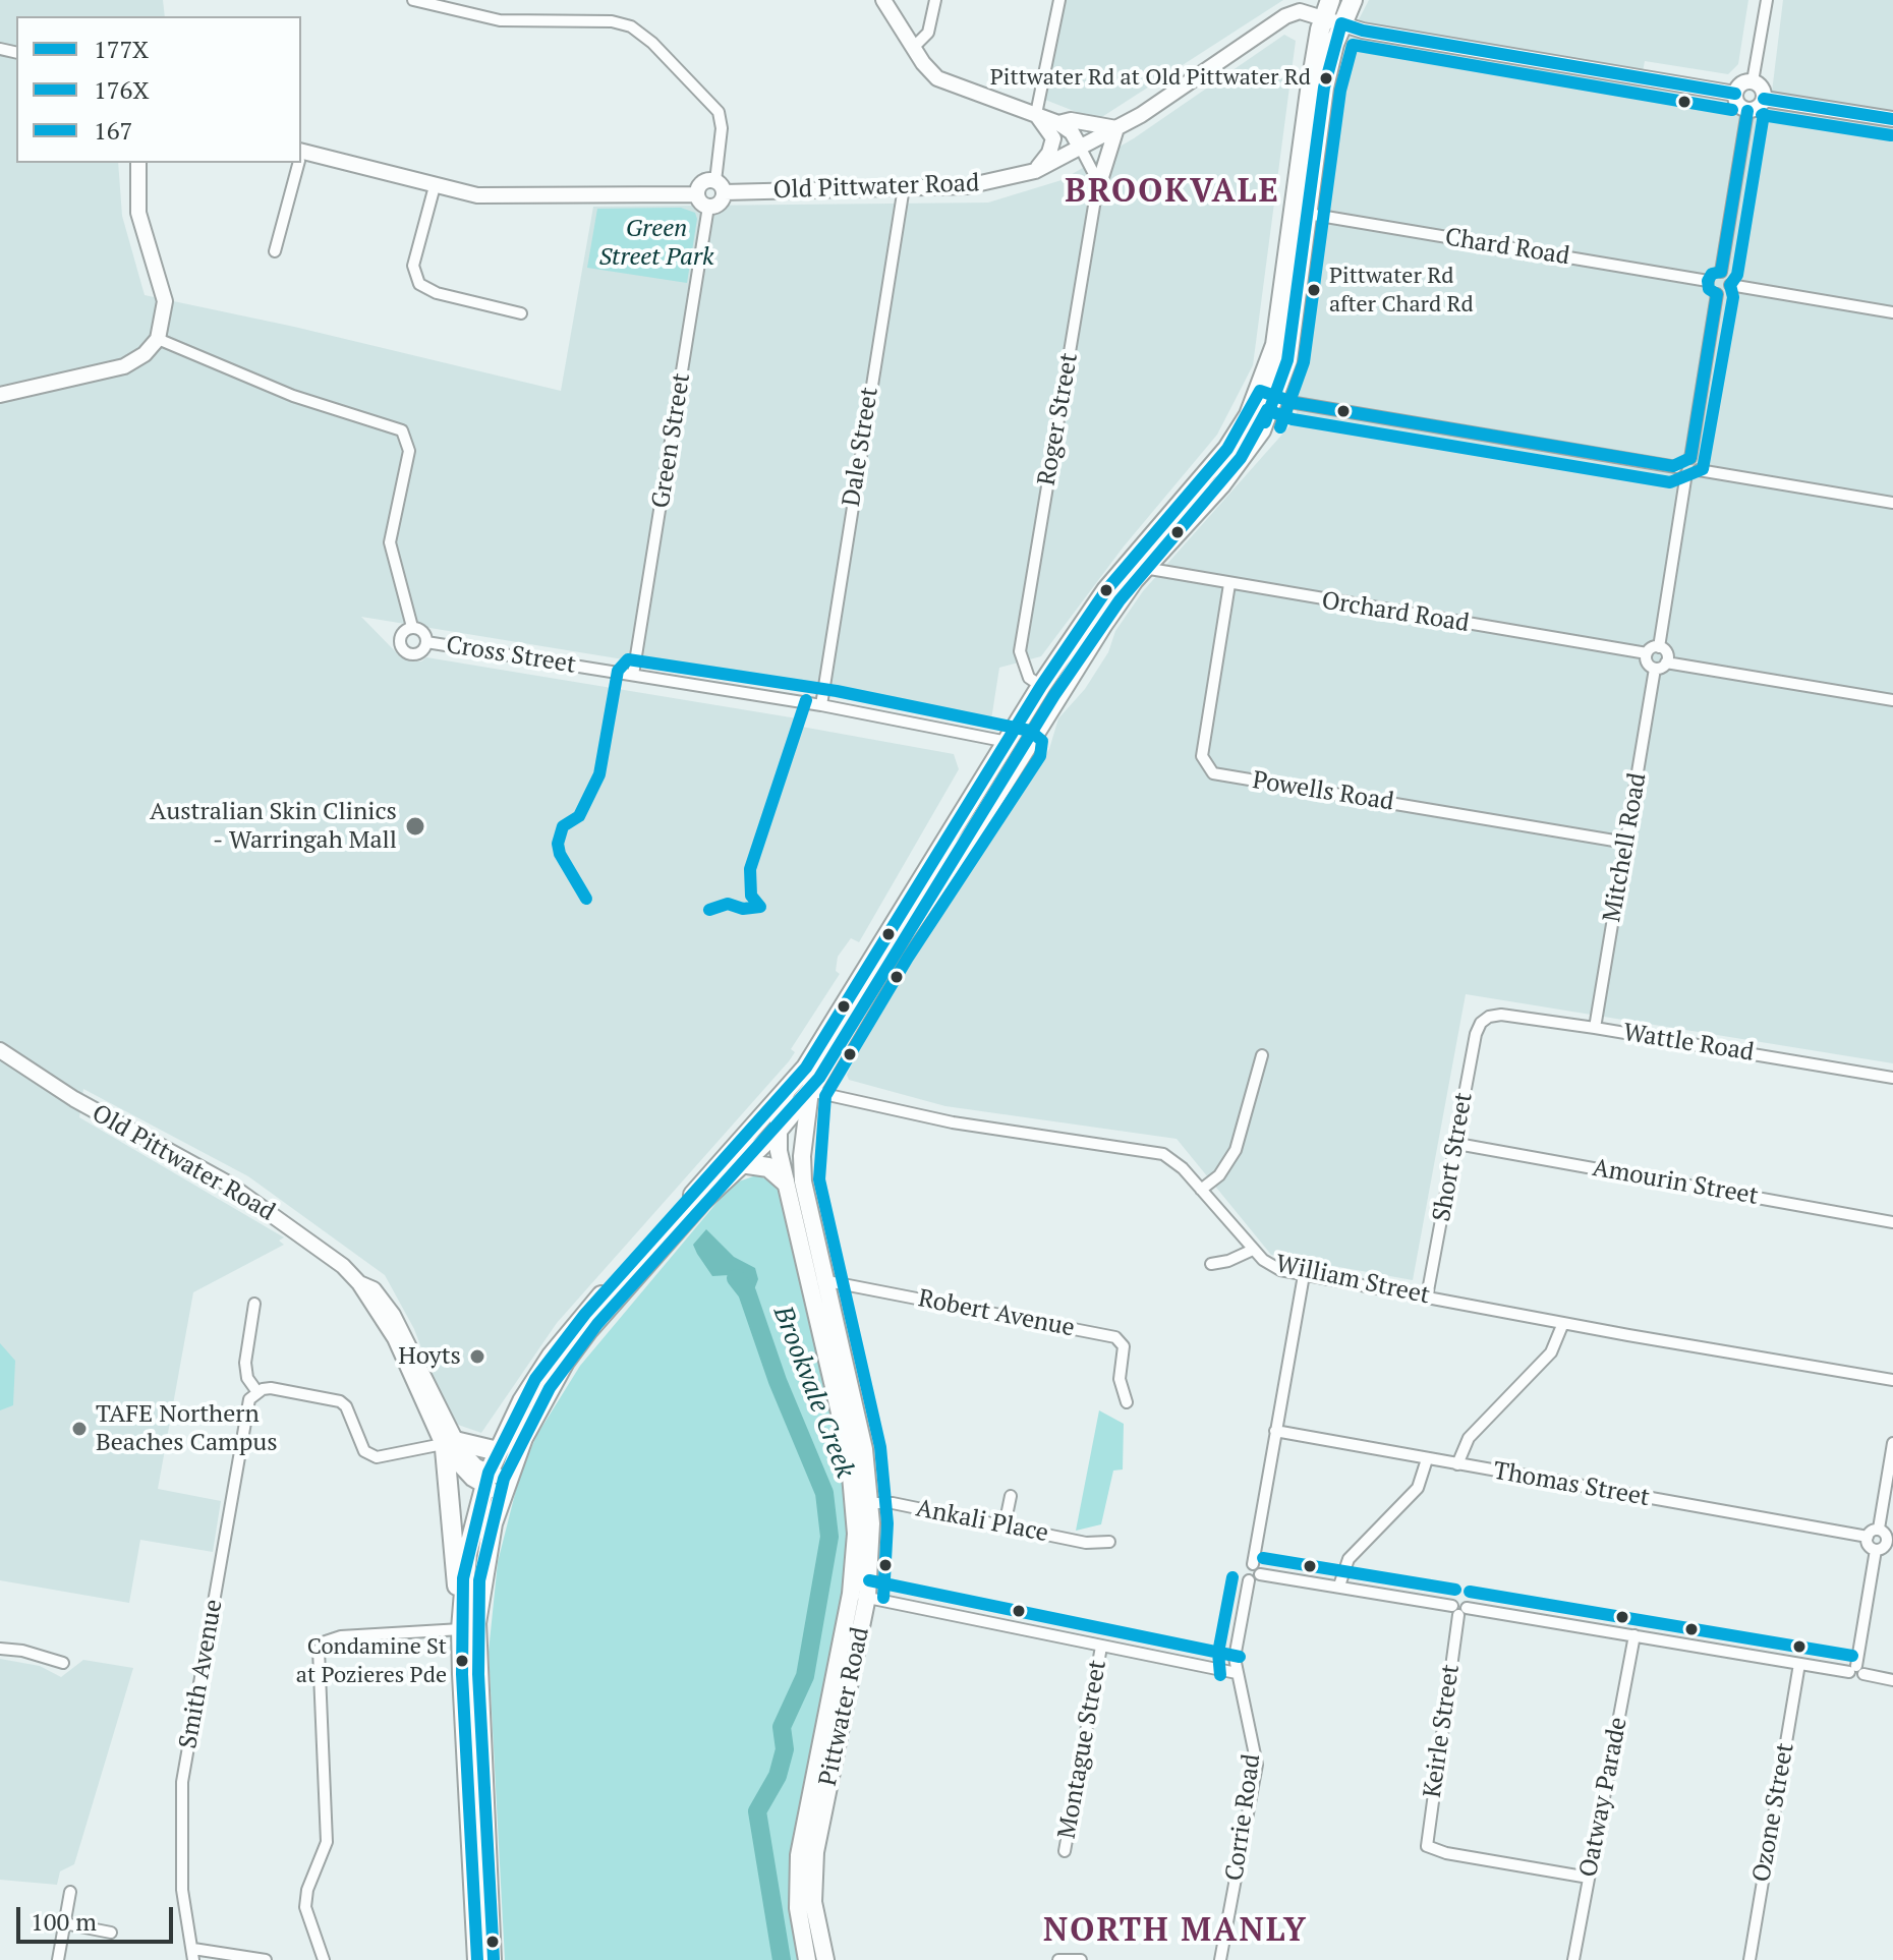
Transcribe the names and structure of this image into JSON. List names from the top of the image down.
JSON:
{
  "streets": {
    "highway": ["Cross Street", "Pittwater Road"],
    "street": [
      "Old Pittwater Road",
      "Chard Road",
      "Roger Street",
      "Green Street",
      "Dale Street",
      "Orchard Road",
      "Powells Road",
      "Mitchell Road",
      "Wattle Road",
      "Short Street",
      "Amourin Street",
      "William Street",
      "Robert Avenue",
      "Thomas Street",
      "Ankali Place",
      "Smith Avenue",
      "Keirle Street",
      "Montague Street",
      "Oatway Parade",
      "Ozone Street",
      "Corrie Road"
    ]
  },
  "crossings": [
    ["Old Pittwater Road", "Roger Street"],
    ["Old Pittwater Road", "Green Street"],
    ["Old Pittwater Road", "Dale Street"],
    ["Old Pittwater Road", "Pittwater Road"],
    ["Chard Road", "Pittwater Road"],
    ["Roger Street", "Pittwater Road"],
    ["Green Street", "Cross Street"],
    ["Dale Street", "Cross Street"],
    ["Orchard Road", "Powells Road"],
    ["Orchard Road", "Mitchell Road"],
    ["Orchard Road", "Pittwater Road"],
    ["Cross Street", "Pittwater Road"],
    ["Powells Road", "Mitchell Road"],
    ["Mitchell Road", "Wattle Road"],
    ["Wattle Road", "Short Street"],
    ["Short Street", "Amourin Street"],
    ["Short Street", "William Street"],
    ["William Street", "Pittwater Road"],
    ["Robert Avenue", "Pittwater Road"],
    ["Ankali Place", "Pittwater Road"],
    ["Keirle Street", "Oatway Parade"]
  ],
  "districts": ["BROOKVALE", "NORTH MANLY"],
  "water": ["Brookvale Creek"],
  "parks": ["Green Street Park"],
  "places": [
    "Pittwater Rd at Old Pittwater Rd",
    "Pittwater Rd after Chard Rd",
    "Australian Skin Clinics - Warringah Mall",
    "Hoyts",
    "TAFE Northern Beaches Campus",
    "Condamine St at Pozieres Pde"
  ],
  "lines": ["transit line 177X", "transit line 176X", "transit line 167"],
  "legend": ["177X", "176X", "167"],
  "scale_bar": "100 m"
}
